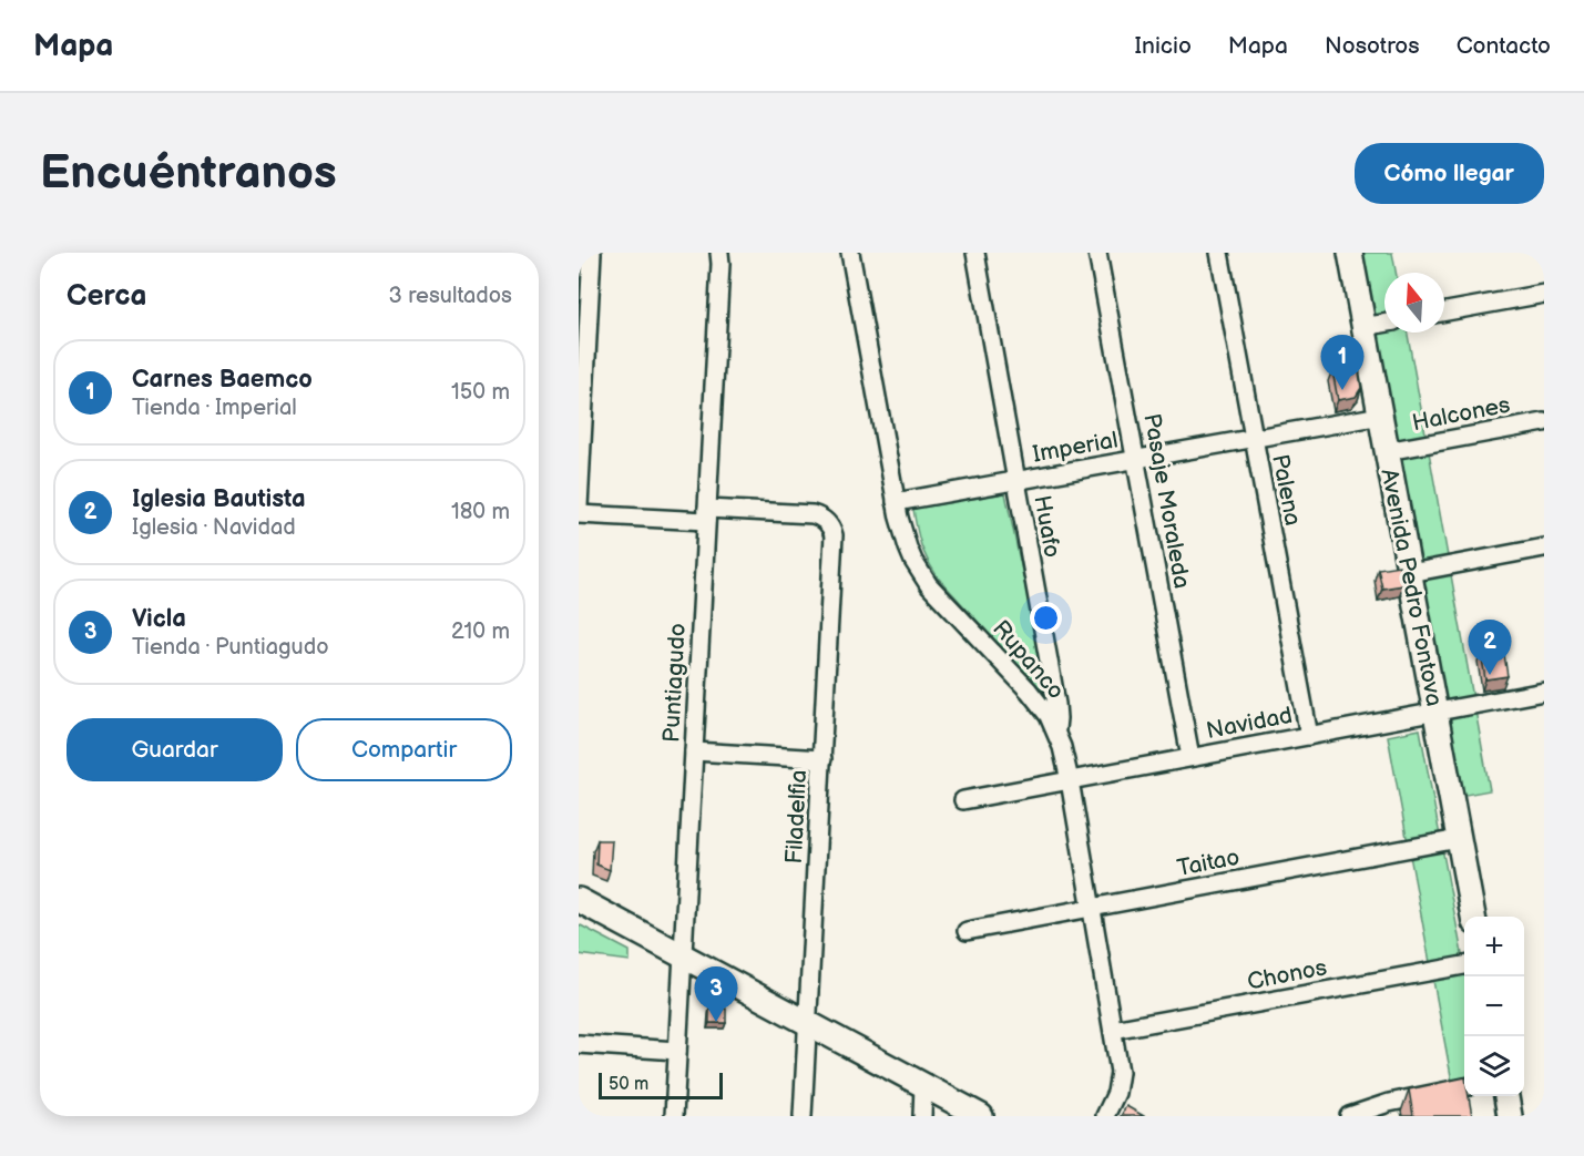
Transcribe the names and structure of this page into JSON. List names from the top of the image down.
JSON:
{
  "streets": {
    "main road": ["Avenida Pedro Fontova"],
    "street": [
      "Halcones",
      "Imperial",
      "Palena",
      "Pasaje Moraleda",
      "Huafo",
      "Rupanco",
      "Puntiagudo",
      "Navidad",
      "Filadelfia",
      "Taitao",
      "Chonos"
    ]
  },
  "crossings": [
    ["Halcones", "Avenida Pedro Fontova"],
    ["Imperial", "Palena"],
    ["Imperial", "Pasaje Moraleda"],
    ["Imperial", "Huafo"],
    ["Imperial", "Avenida Pedro Fontova"],
    ["Imperial", "Rupanco"],
    ["Palena", "Navidad"],
    ["Pasaje Moraleda", "Navidad"],
    ["Huafo", "Rupanco"],
    ["Avenida Pedro Fontova", "Navidad"],
    ["Avenida Pedro Fontova", "Taitao"],
    ["Rupanco", "Navidad"],
    ["Rupanco", "Taitao"],
    ["Rupanco", "Chonos"],
    ["Puntiagudo", "Filadelfia"]
  ],
  "scale_bar": "50 m",
  "north": "top",
  "page": {
    "header": "Mapa",
    "nav": [
      "Inicio",
      "Mapa",
      "Nosotros",
      "Contacto"
    ],
    "buttons": [
      "Cómo llegar",
      ["Guardar", "Compartir"]
    ],
    "title": "Encuéntranos",
    "heading": ["Cerca", "3 resultados"],
    "pins": ["1", "2", "3"],
    "list": [
      {
        "mark": "1",
        "name": "Carnes Baemco",
        "note": "Tienda · Imperial",
        "value": "150 m"
      },
      {
        "mark": "2",
        "name": "Iglesia Bautista",
        "note": "Iglesia · Navidad",
        "value": "180 m"
      },
      {
        "mark": "3",
        "name": "Vicla",
        "note": "Tienda · Puntiagudo",
        "value": "210 m"
      }
    ],
    "map_buttons": ["+", "−"],
    "scale": "50 m"
  }
}
